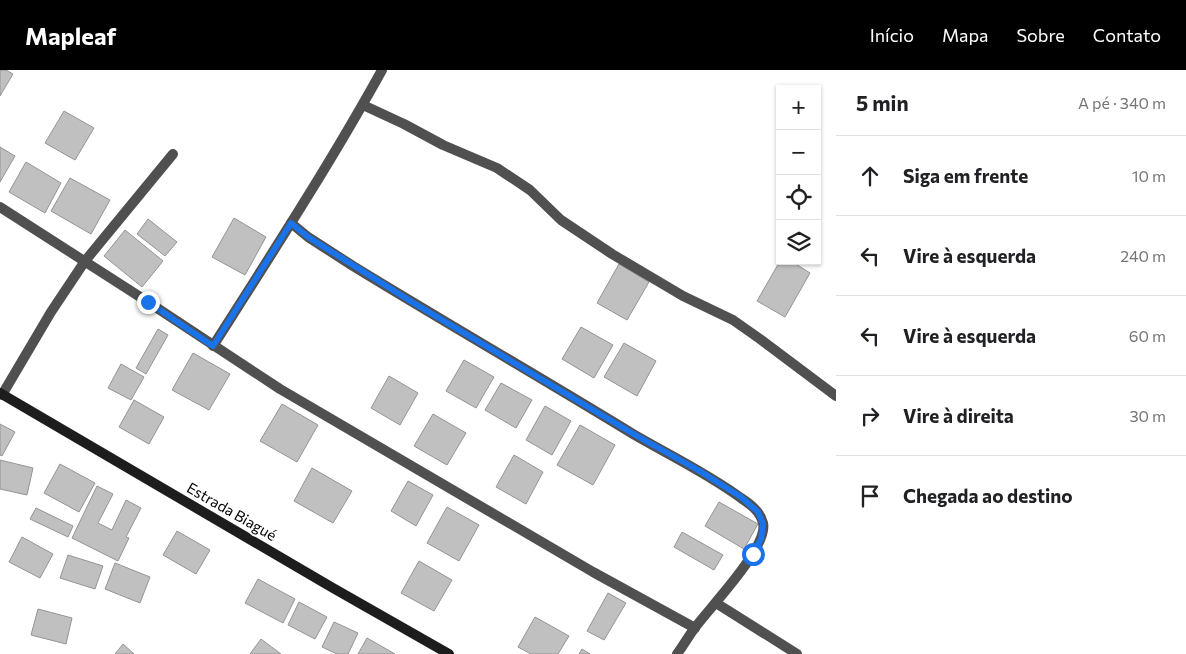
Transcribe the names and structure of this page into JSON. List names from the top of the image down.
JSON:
{
  "streets": {
    "main road": ["Estrada Biagué"]
  },
  "page": {
    "header": "Mapleaf",
    "nav": [
      "Início",
      "Mapa",
      "Sobre",
      "Contato"
    ],
    "heading": ["5 min", "A pé · 340 m"],
    "map_buttons": ["+", "−"],
    "list": [
      ["Siga em frente", "10 m"],
      ["Vire à esquerda", "240 m"],
      ["Vire à esquerda", "60 m"],
      ["Vire à direita", "30 m"],
      "Chegada ao destino"
    ]
  }
}
